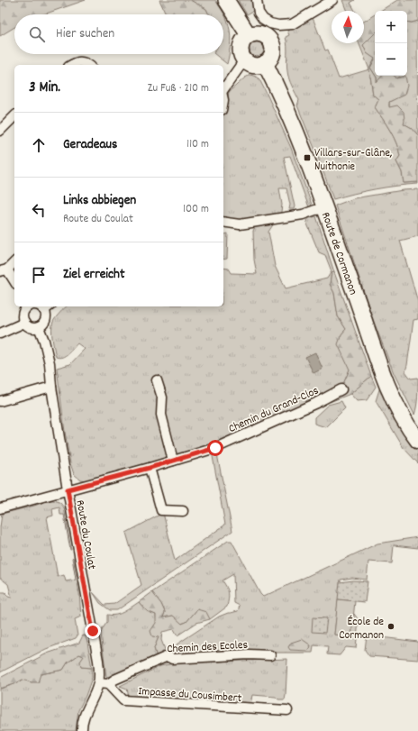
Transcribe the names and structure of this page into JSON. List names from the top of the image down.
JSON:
{
  "streets": {
    "main road": ["Route de Cormanon"],
    "street": [
      "Chemin du Grand-Clos",
      "Route du Coulat",
      "Chemin des Ecoles",
      "Impasse du Cousimbert"
    ]
  },
  "crossings": [
    ["Chemin du Grand-Clos", "Route du Coulat"],
    ["Chemin des Ecoles", "Impasse du Cousimbert"]
  ],
  "places": {
    "transit": ["Villars-sur-Glâne, Nuithonie"],
    "other": ["École de Cormanon"]
  },
  "north": "top",
  "page": {
    "map_buttons": ["+", "−"],
    "search": "Hier suchen",
    "heading": ["3 Min.", "Zu Fuß · 210 m"],
    "list": [
      ["Geradeaus", "110 m"],
      ["Links abbiegen", "Route du Coulat", "100 m"],
      "Ziel erreicht"
    ]
  }
}
